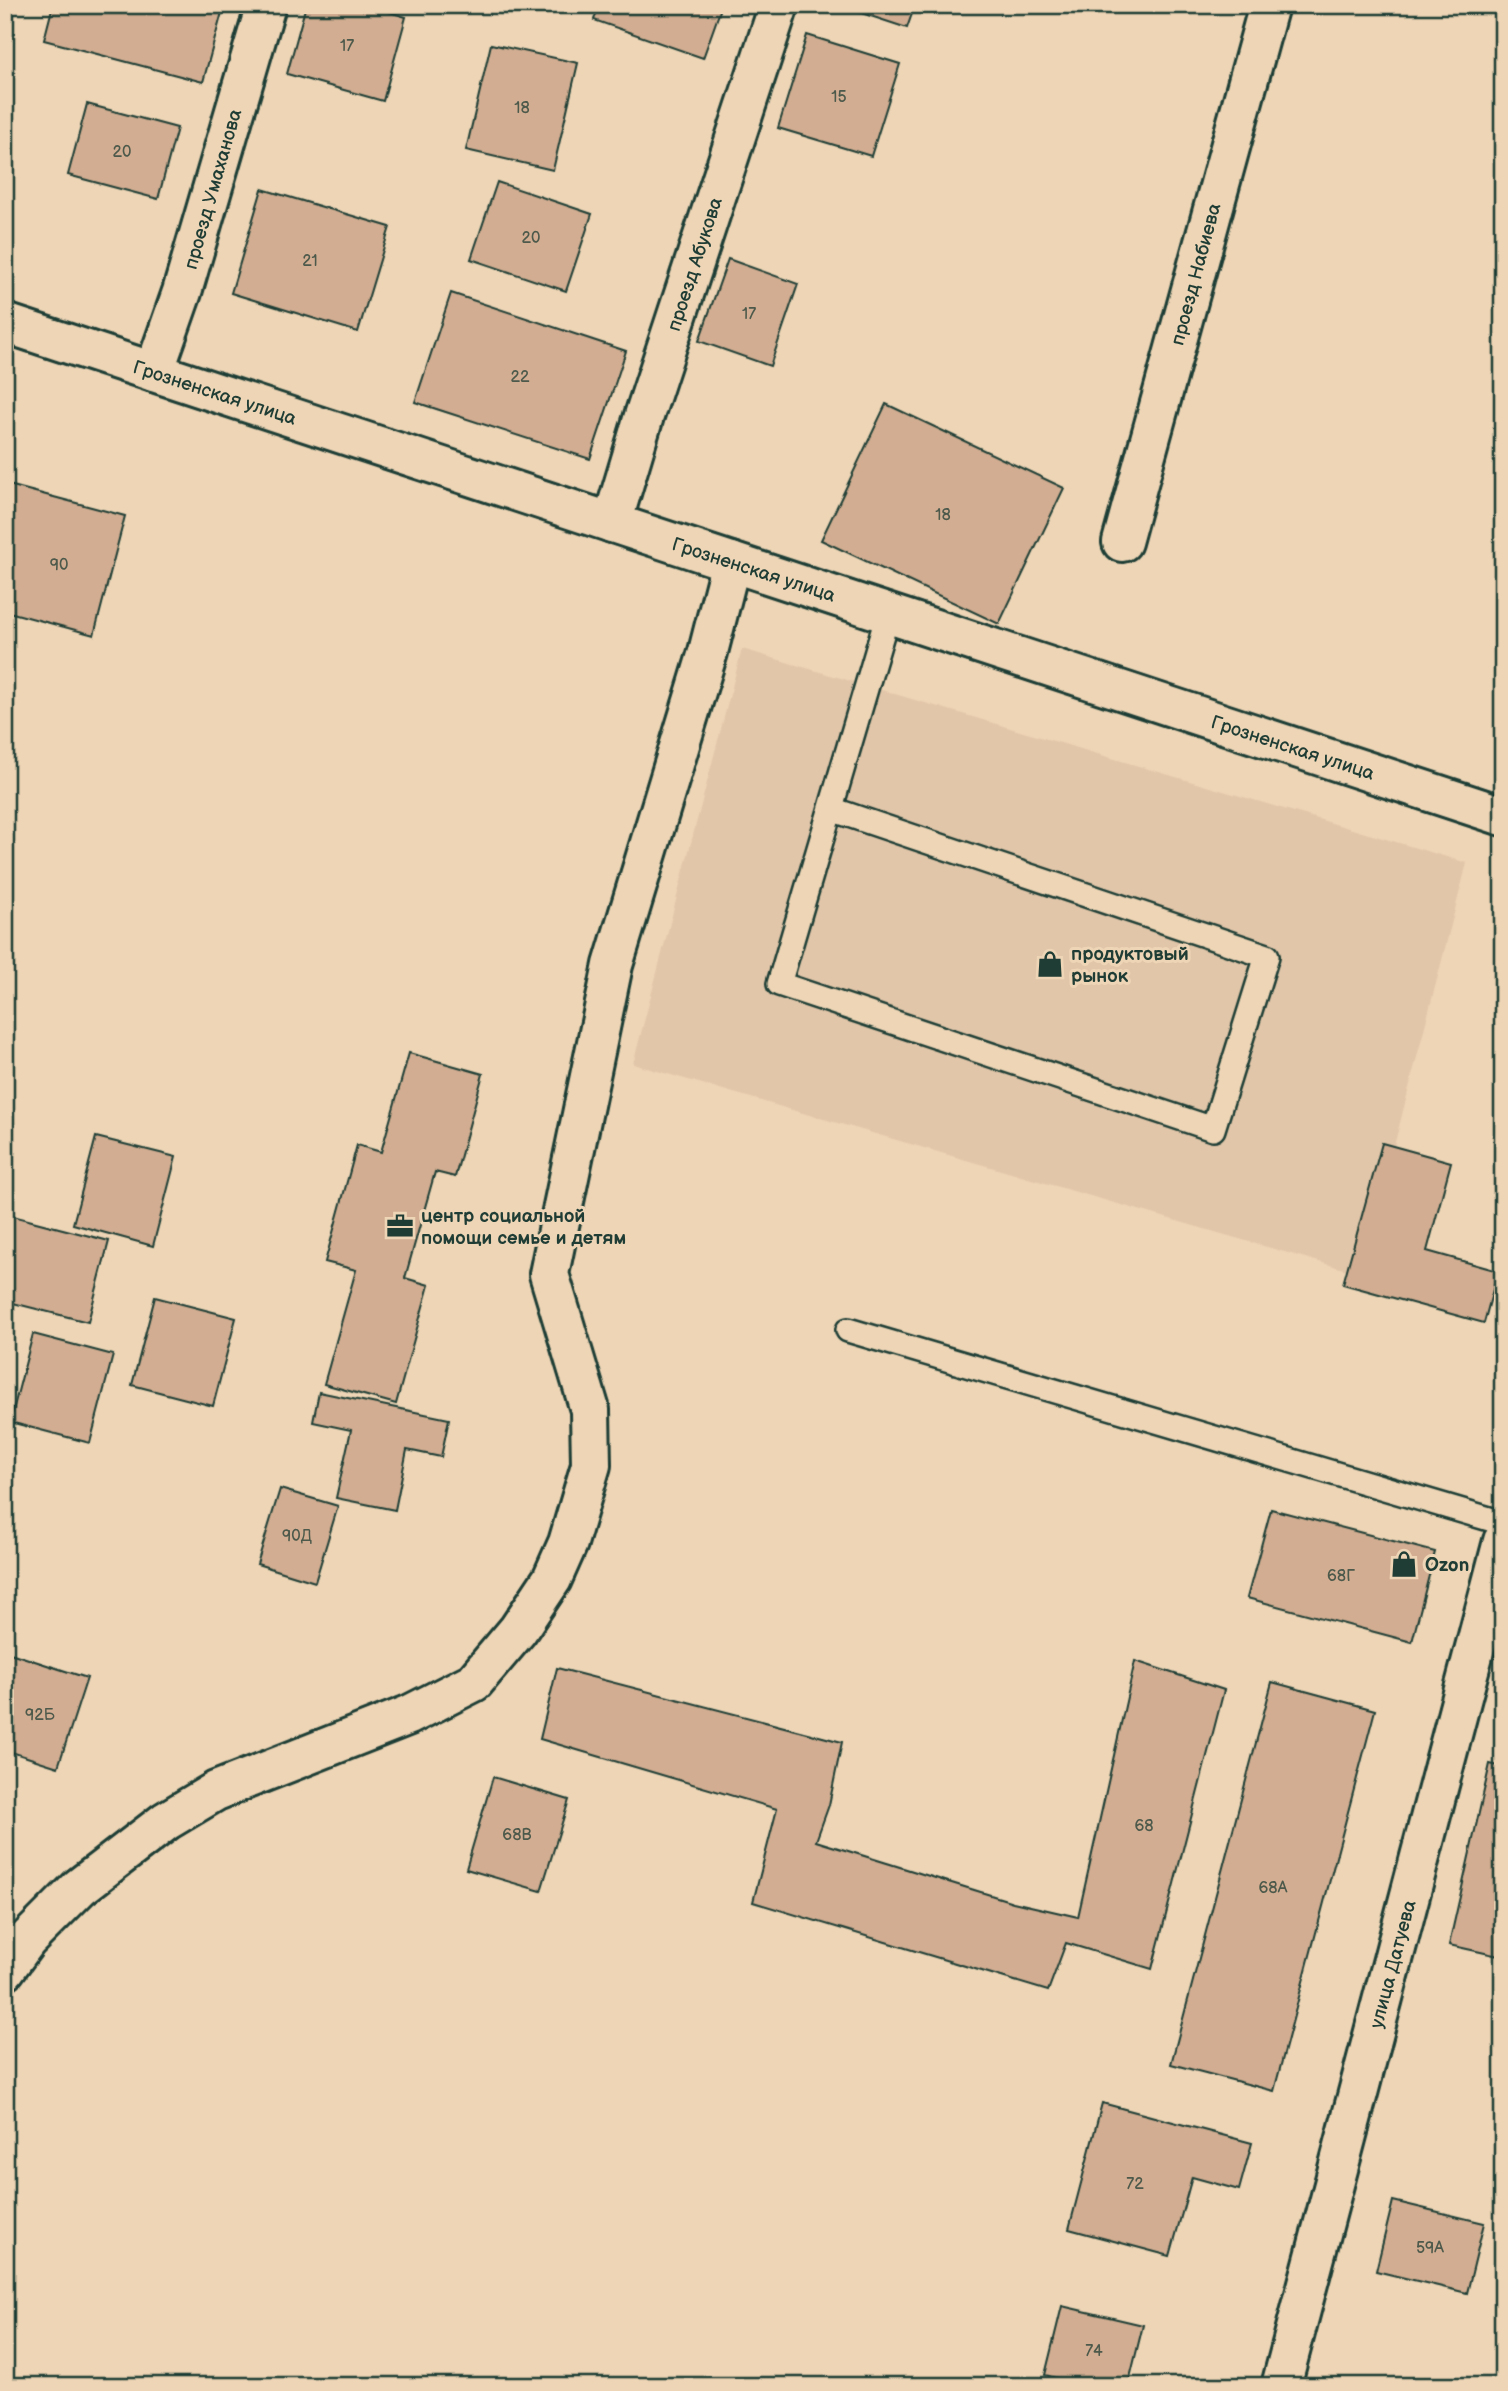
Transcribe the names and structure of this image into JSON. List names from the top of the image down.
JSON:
{
  "streets": {
    "street": [
      "проезд Умаханова",
      "проезд Абукова",
      "проезд Набиева",
      "Грозненская улица",
      "улица Датуева"
    ]
  },
  "crossings": [
    ["проезд Умаханова", "Грозненская улица"],
    ["проезд Абукова", "Грозненская улица"]
  ],
  "places": {
    "shop": ["продуктовый рынок", "Ozon"],
    "office": ["центр социальной помощи семье и детям"]
  },
  "house_numbers": [
    "17",
    "15",
    "18",
    "20",
    "20",
    "21",
    "17",
    "22",
    "18",
    "90",
    "90Д",
    "68Г",
    "92Б",
    "68",
    "68В",
    "68А",
    "72",
    "59А",
    "74"
  ]
}
